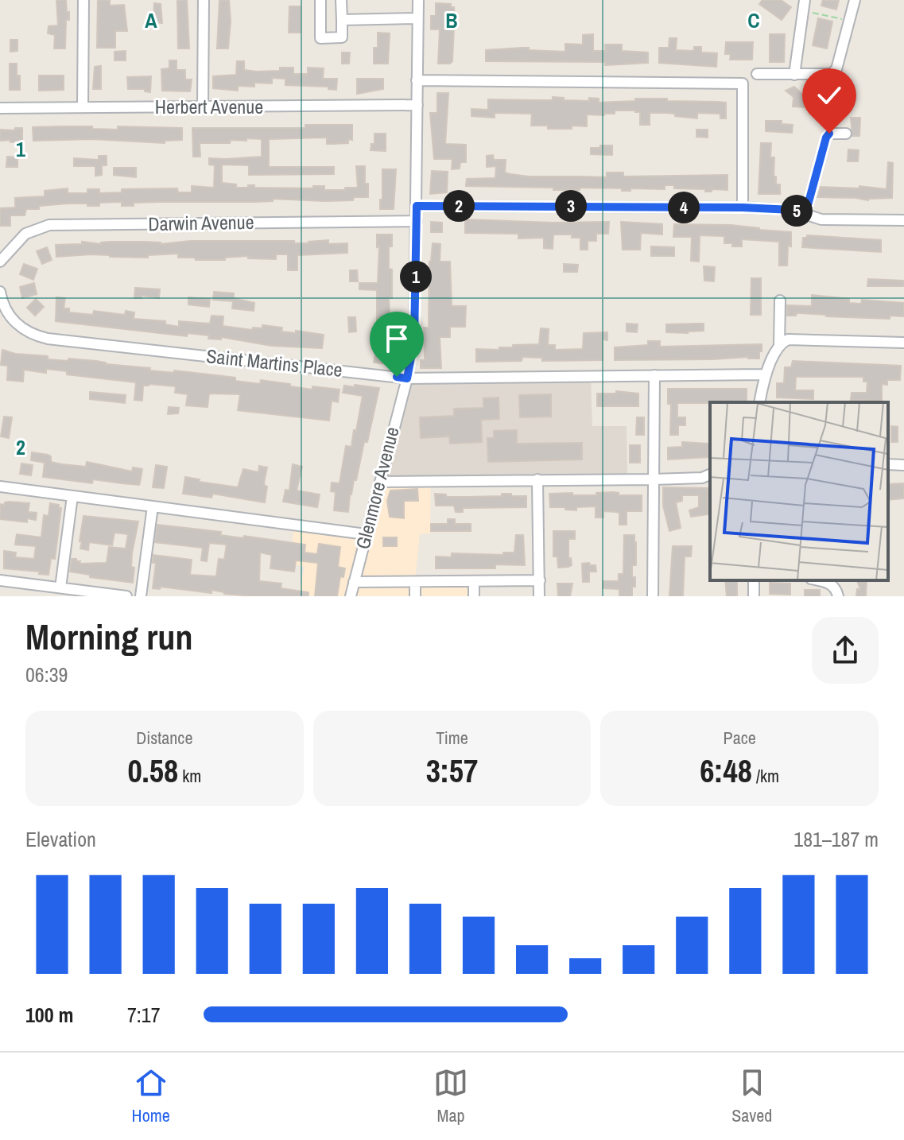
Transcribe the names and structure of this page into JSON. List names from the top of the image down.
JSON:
{
  "streets": {
    "street": [
      "Herbert Avenue",
      "Darwin Avenue",
      "Saint Martins Place",
      "Glenmore Avenue"
    ]
  },
  "crossings": [
    ["Herbert Avenue", "Glenmore Avenue"],
    ["Darwin Avenue", "Glenmore Avenue"],
    ["Saint Martins Place", "Glenmore Avenue"]
  ],
  "page": {
    "pins": [
      "2",
      "3",
      "4",
      "5",
      "1"
    ],
    "heading": ["Morning run", "06:39"],
    "stats": [
      ["Distance", "0.58 km"],
      ["Time", "3:57"],
      ["Pace", "6:48 /km"]
    ],
    "chart": ["Elevation", "181–187 m"],
    "list": [
      {
        "name": "100 m",
        "note": "7:17"
      }
    ],
    "tabs": ["Home", "Map", "Saved"]
  },
  "grid": {
    "columns": ["A", "B", "C"],
    "rows": ["1", "2"]
  }
}
